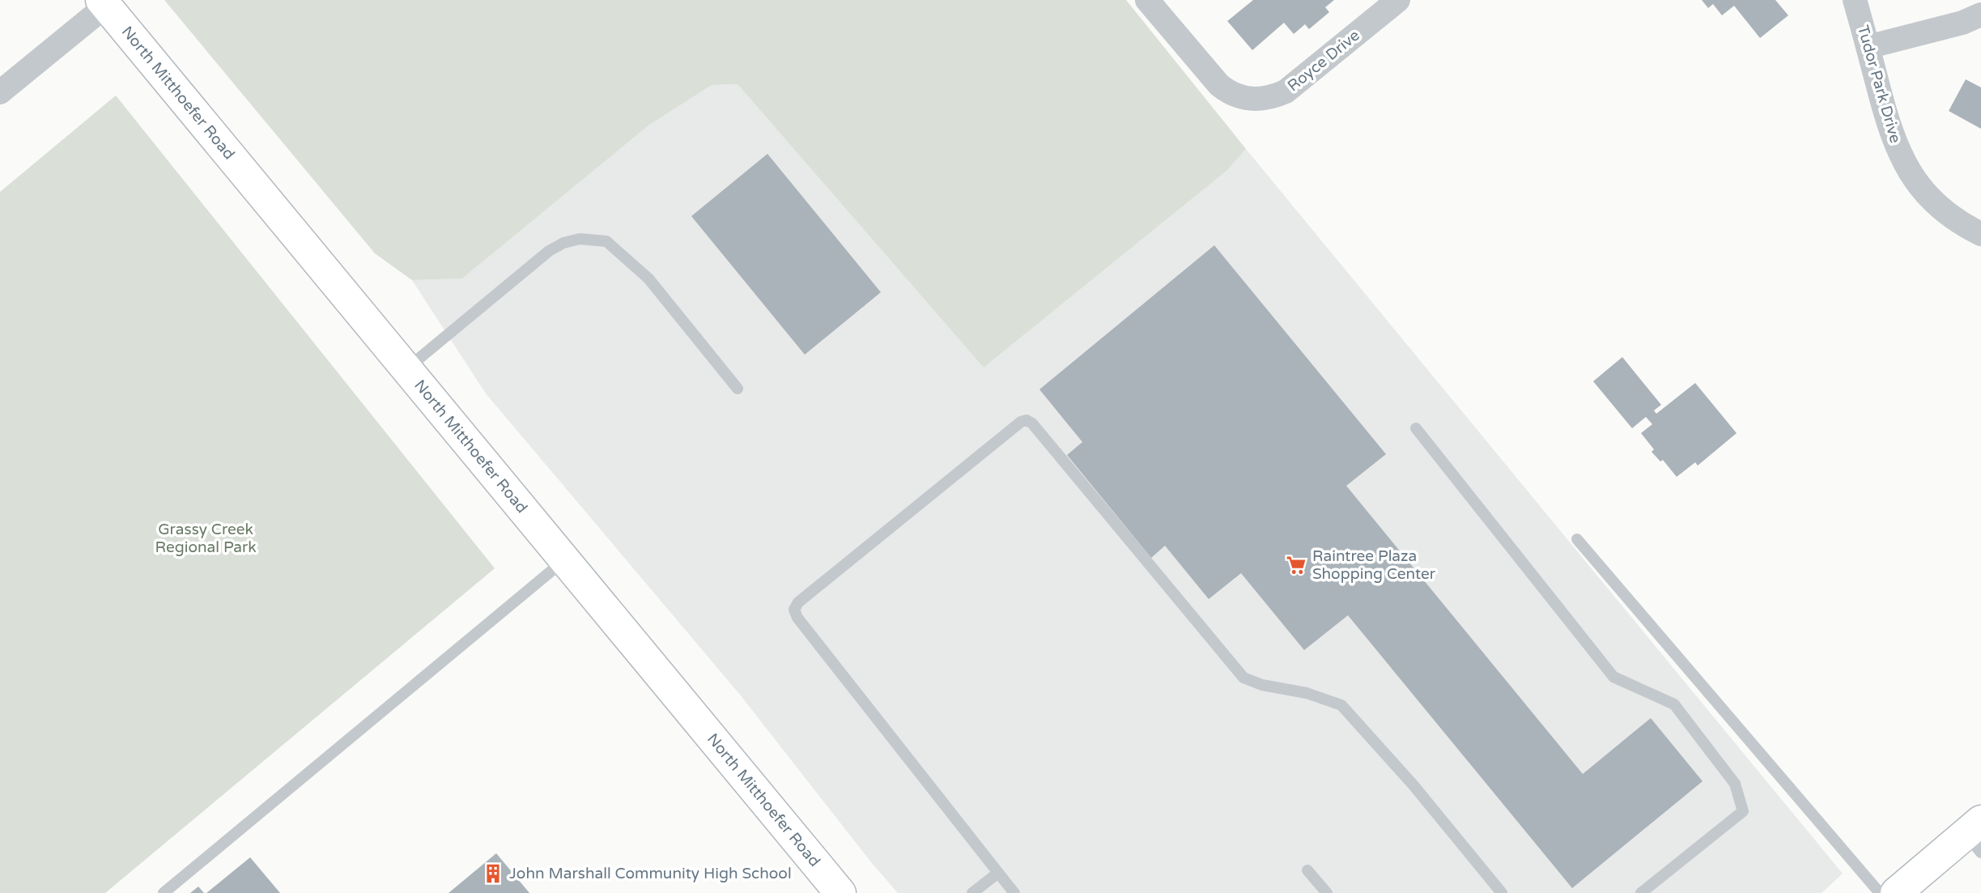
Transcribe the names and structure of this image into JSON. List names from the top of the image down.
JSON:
{
  "streets": {
    "main road": ["North Mitthoefer Road"],
    "street": ["Royce Drive", "Tudor Park Drive"]
  },
  "parks": ["Grassy Creek Regional Park"],
  "places": {
    "supermarket": ["Raintree Plaza Shopping Center"],
    "building": ["John Marshall Community High School"]
  }
}
